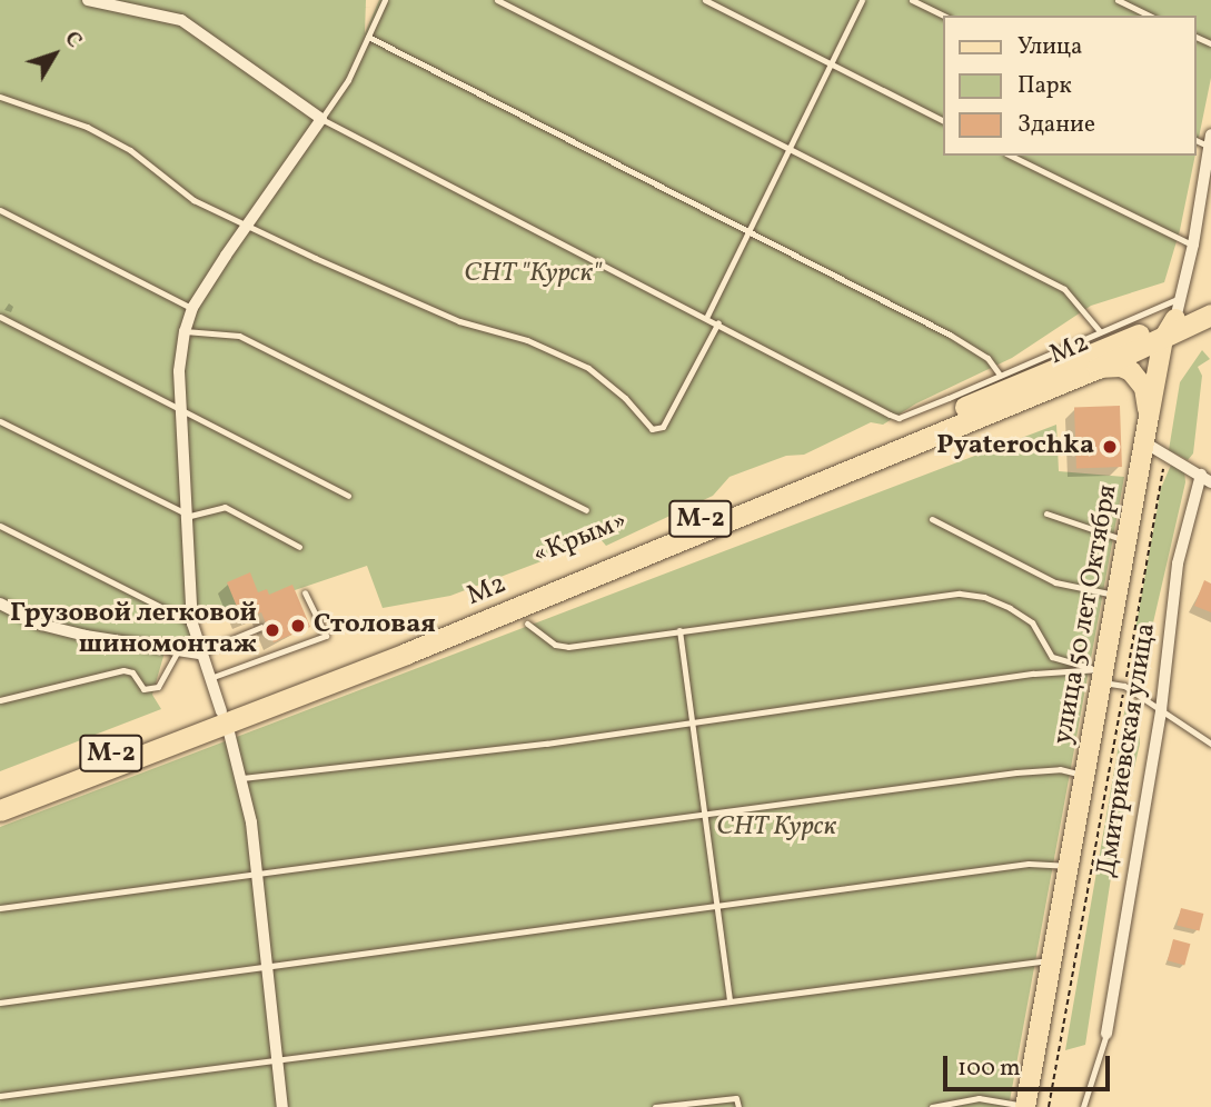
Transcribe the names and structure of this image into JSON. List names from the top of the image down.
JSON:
{
  "streets": {
    "highway": ["М2", "М-2", "«Крым»"],
    "main road": ["улица 50 лет Октября"],
    "street": ["Дмитриевская улица"]
  },
  "crossings": [
    ["М2", "«Крым»"],
    ["М2", "улица 50 лет Октября"],
    ["«Крым»", "улица 50 лет Октября"],
    ["улица 50 лет Октября", "Дмитриевская улица"]
  ],
  "parks": ["СНТ \"Курск\"", "СНТ Курск"],
  "places": ["Pyaterochka", "Столовая", "Грузовой легковой шиномонтаж"],
  "legend": ["Улица", "Парк", "Здание"],
  "scale_bar": "100 m",
  "north": "top right"
}
